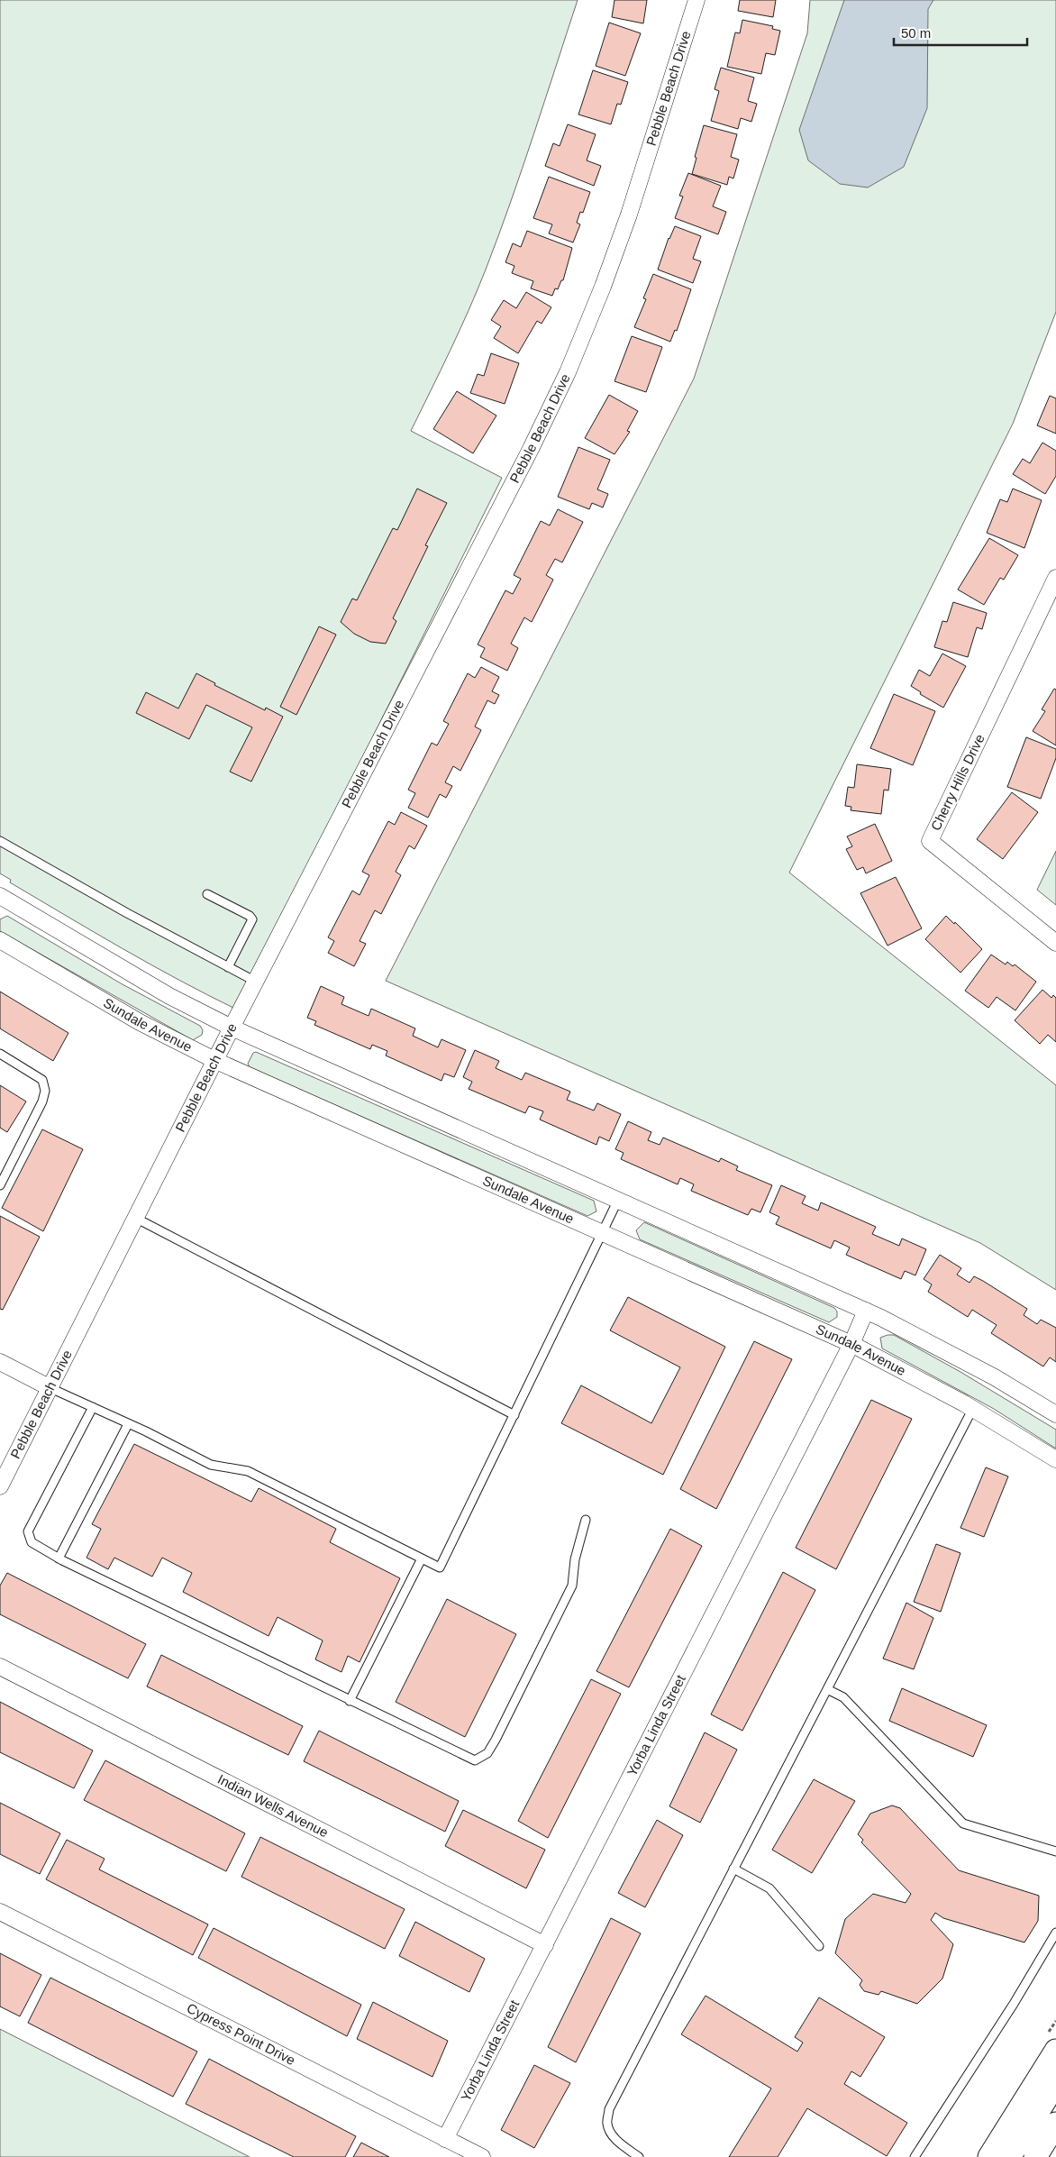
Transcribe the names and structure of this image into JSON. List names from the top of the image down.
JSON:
{
  "streets": {
    "street": [
      "Pebble Beach Drive",
      "Cherry Hills Drive",
      "Sundale Avenue",
      "Yorba Linda Street",
      "Indian Wells Avenue",
      "Cypress Point Drive"
    ]
  },
  "crossings": [
    ["Pebble Beach Drive", "Sundale Avenue"],
    ["Sundale Avenue", "Yorba Linda Street"],
    ["Yorba Linda Street", "Indian Wells Avenue"],
    ["Yorba Linda Street", "Cypress Point Drive"]
  ],
  "scale_bar": "50 m"
}
